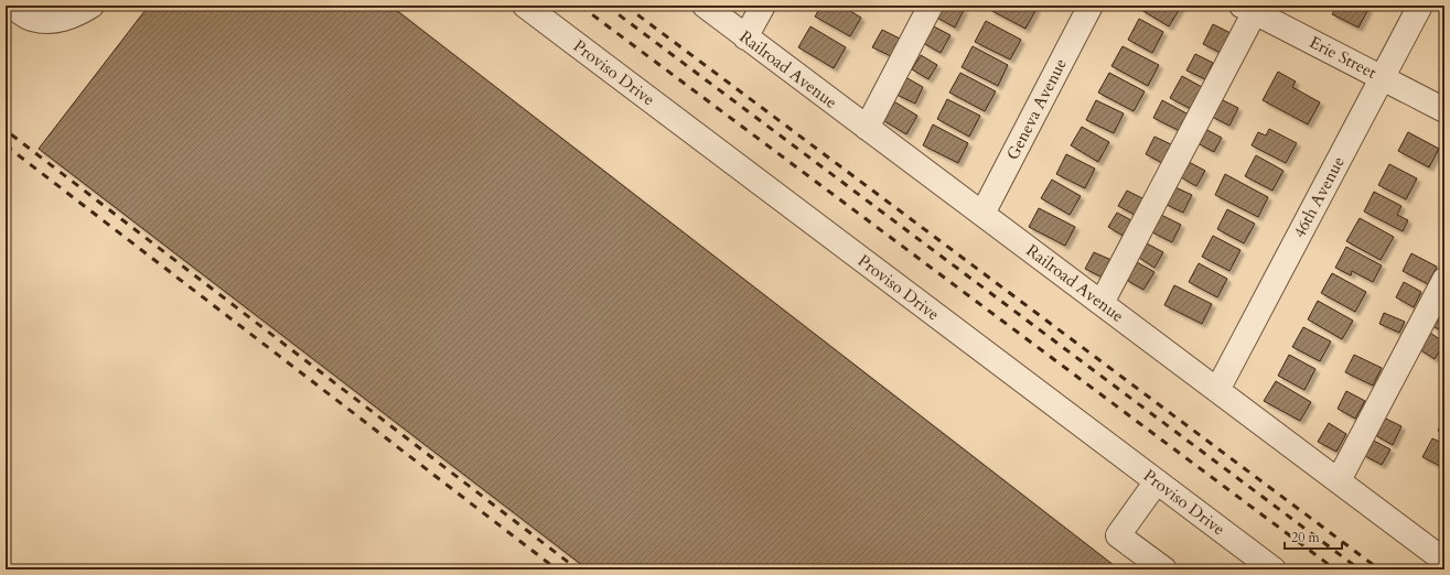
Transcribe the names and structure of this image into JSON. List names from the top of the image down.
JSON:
{
  "streets": {
    "street": [
      "Erie Street",
      "Railroad Avenue",
      "Proviso Drive",
      "Geneva Avenue",
      "46th Avenue"
    ]
  },
  "crossings": [
    ["Erie Street", "46th Avenue"],
    ["Railroad Avenue", "Geneva Avenue"],
    ["Railroad Avenue", "46th Avenue"]
  ],
  "scale_bar": "20 m"
}
